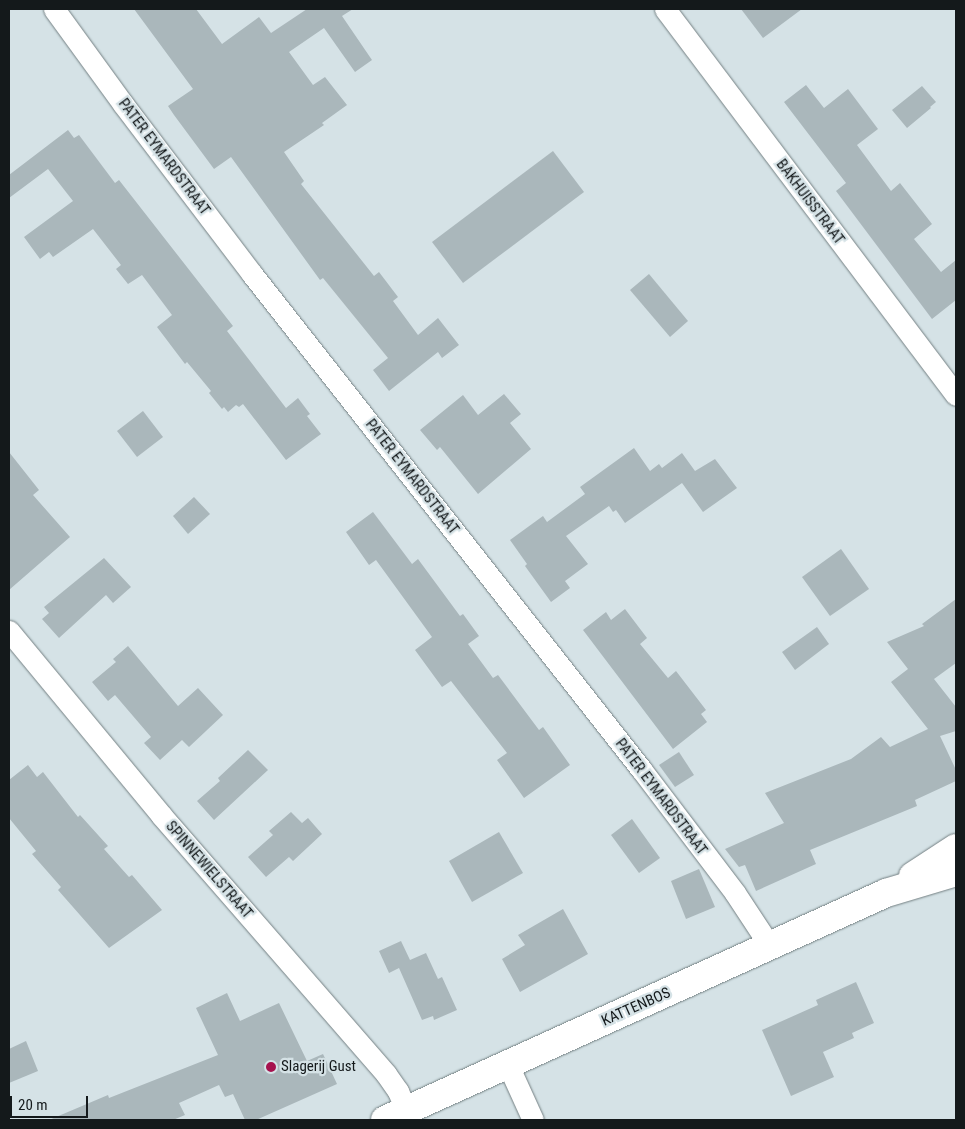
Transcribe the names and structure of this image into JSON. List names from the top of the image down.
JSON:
{
  "streets": {
    "main road": ["KATTENBOS"],
    "street": ["PATER EYMARDSTRAAT", "BAKHUISSTRAAT", "SPINNEWIELSTRAAT"]
  },
  "crossings": [
    ["PATER EYMARDSTRAAT", "KATTENBOS"],
    ["SPINNEWIELSTRAAT", "KATTENBOS"]
  ],
  "places": ["Slagerij Gust"],
  "scale_bar": "20 m"
}
